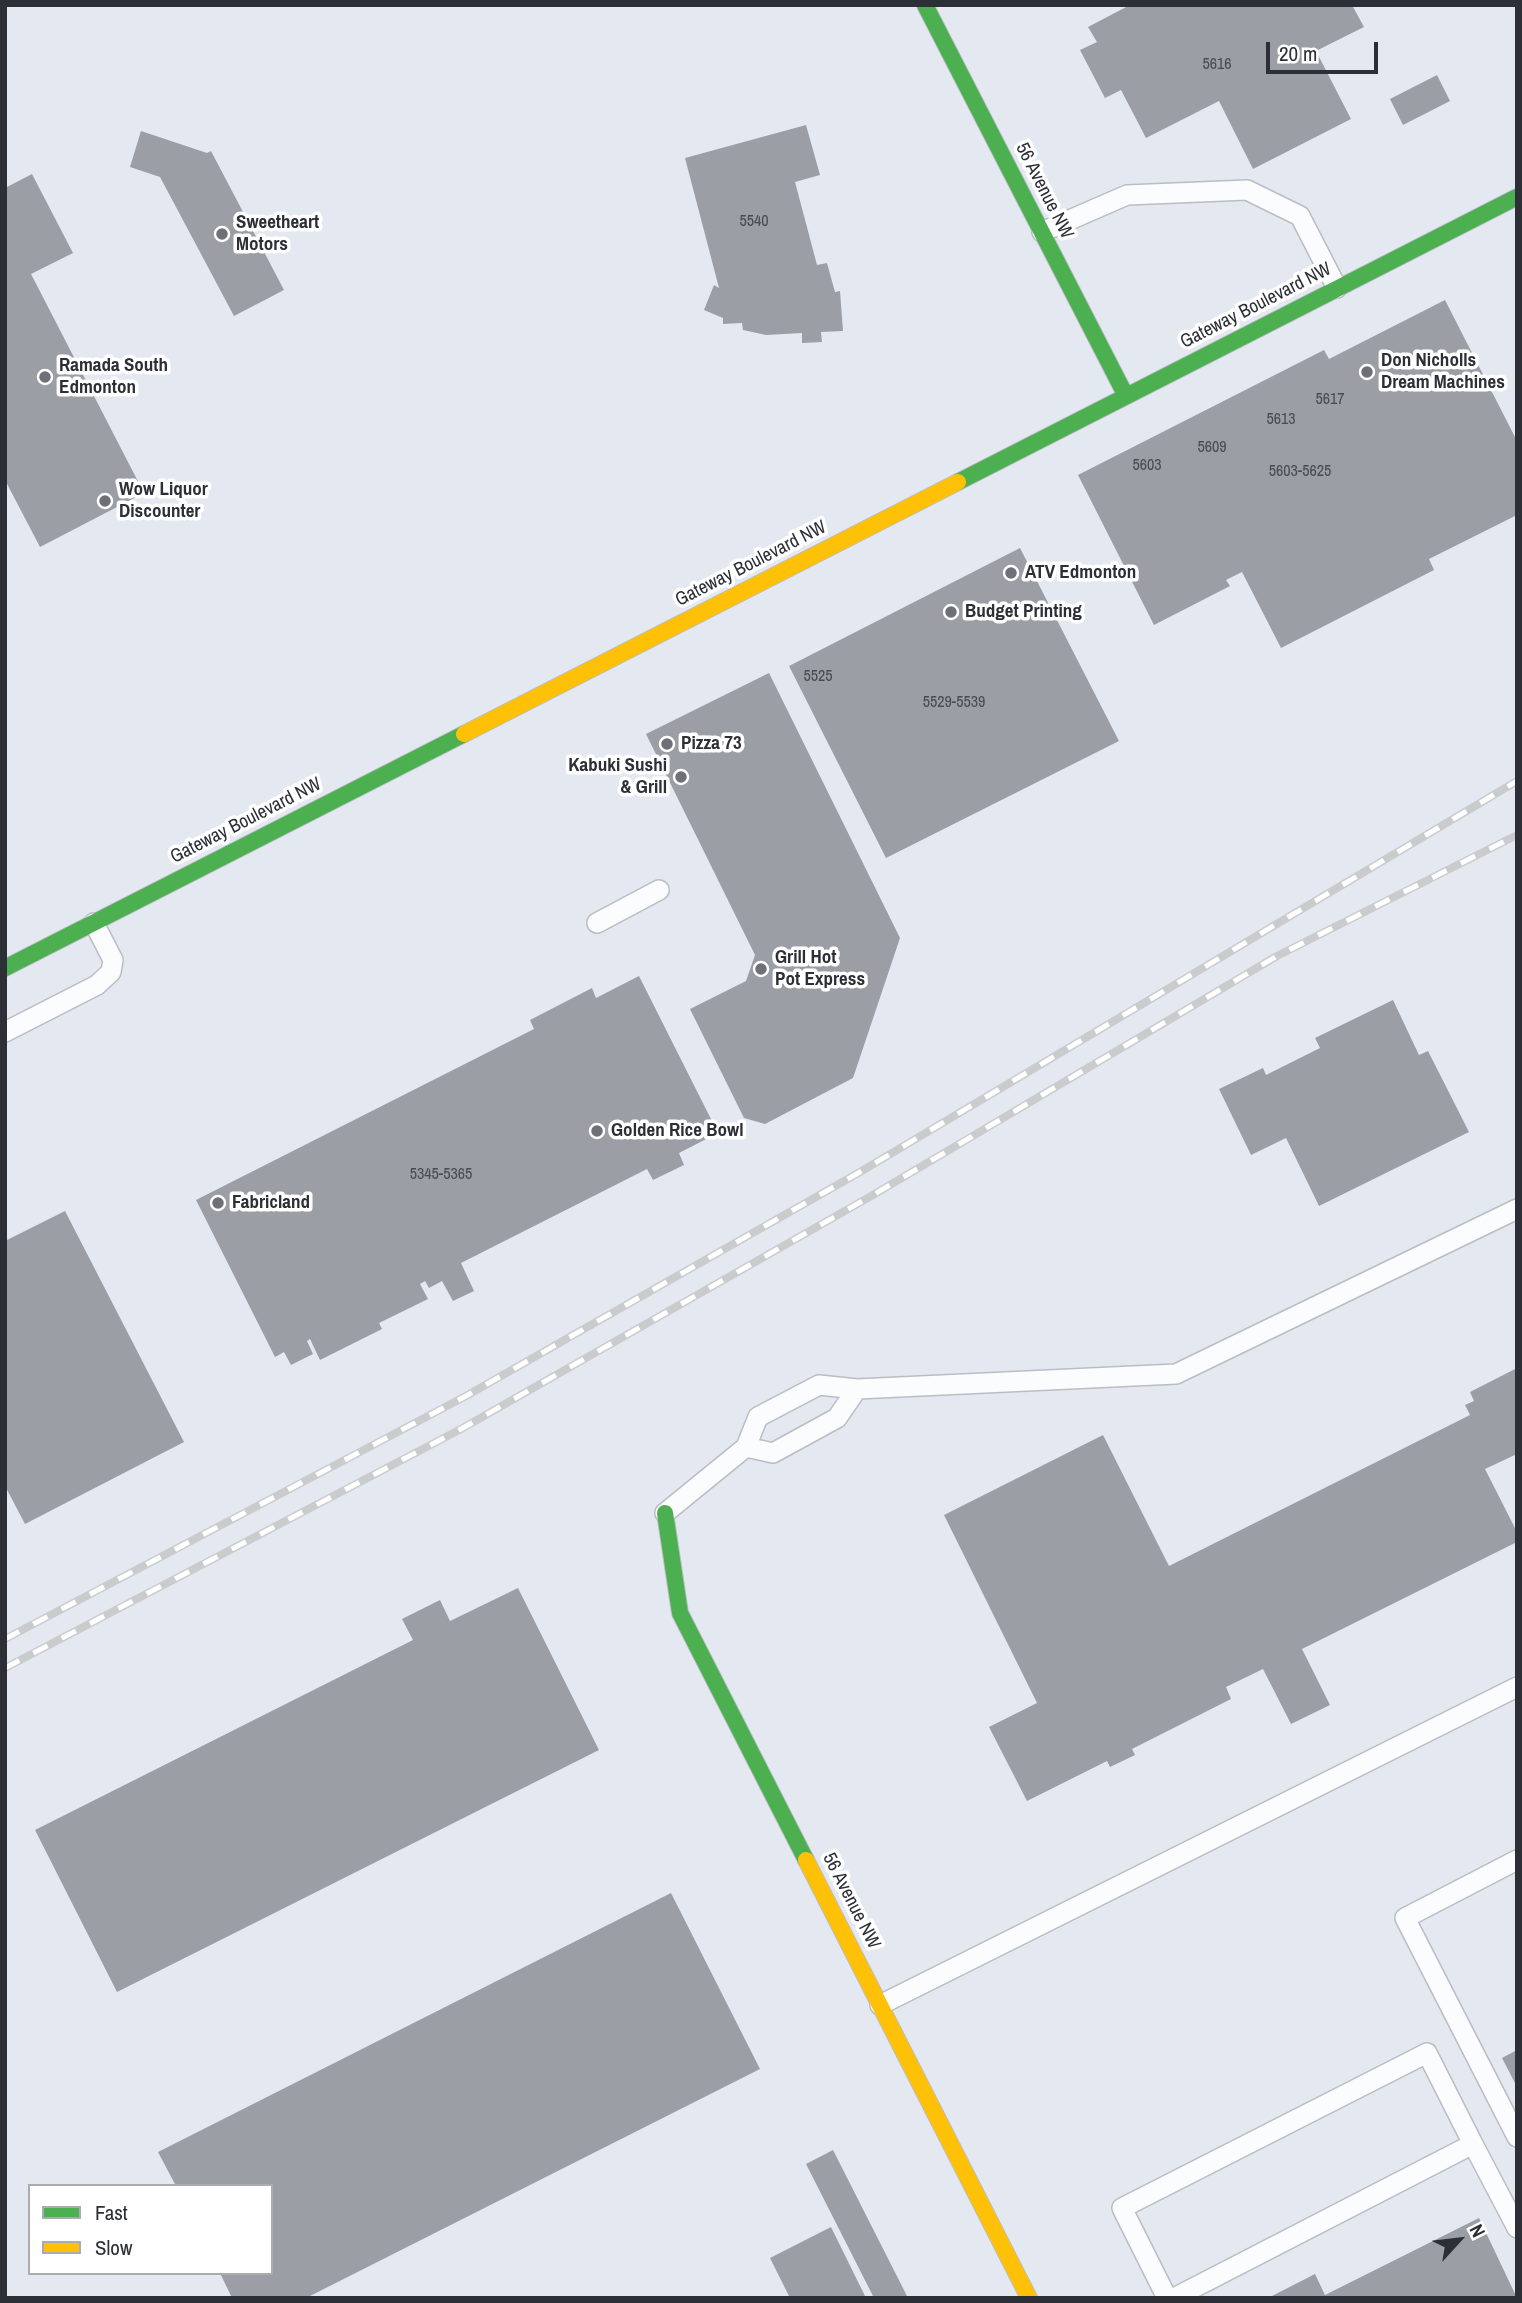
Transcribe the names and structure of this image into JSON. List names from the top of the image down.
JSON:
{
  "streets": {
    "main road": ["56 Avenue NW", "Gateway Boulevard NW"]
  },
  "crossings": [
    ["56 Avenue NW", "Gateway Boulevard NW"]
  ],
  "places": [
    "Sweetheart Motors",
    "Don Nicholls Dream Machines",
    "Ramada South Edmonton",
    "Wow Liquor Discounter",
    "ATV Edmonton",
    "Budget Printing",
    "Pizza 73",
    "Kabuki Sushi & Grill",
    "Grill Hot Pot Express",
    "Golden Rice Bowl",
    "Fabricland"
  ],
  "house_numbers": [
    "5616",
    "5540",
    "5617",
    "5613",
    "5609",
    "5603",
    "5603-5625",
    "5525",
    "5529-5539",
    "5345-5365"
  ],
  "legend": ["Fast", "Slow"],
  "scale_bar": "20 m",
  "north": "top right"
}
